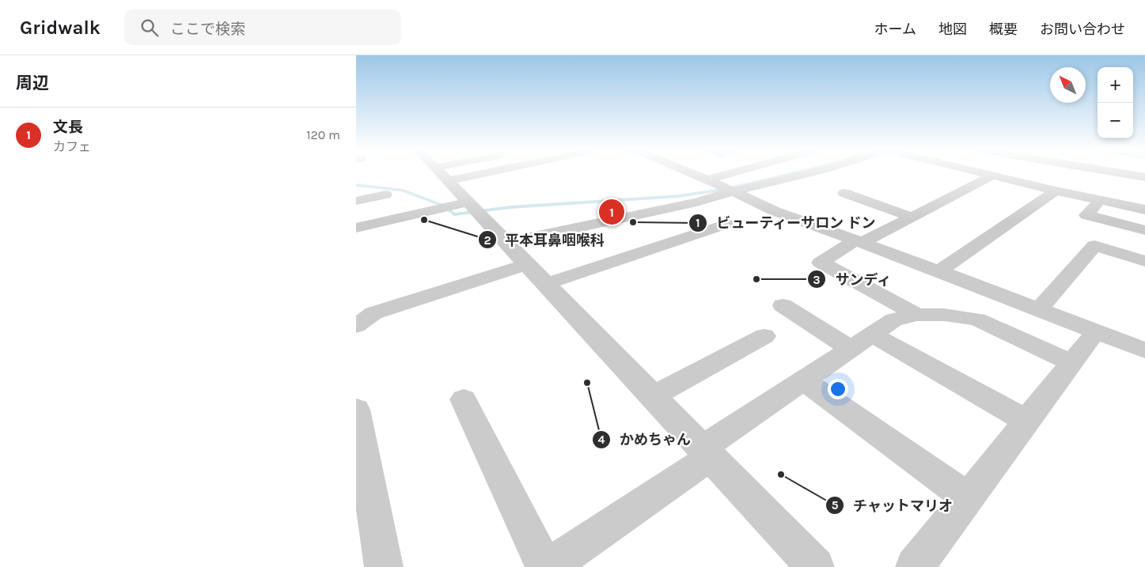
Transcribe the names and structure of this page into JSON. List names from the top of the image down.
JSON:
{
  "places": [
    "平本耳鼻咽喉科",
    "ビューティーサロン ドン",
    "サンディ",
    "かめちゃん",
    "チャットマリオ"
  ],
  "north": "top left",
  "page": {
    "header": "Gridwalk",
    "search": "ここで検索",
    "nav": [
      "ホーム",
      "地図",
      "概要",
      "お問い合わせ"
    ],
    "heading": "周辺",
    "map_buttons": ["+", "−"],
    "list": [
      {
        "mark": "1",
        "name": "文長",
        "note": "カフェ",
        "value": "120 m"
      }
    ],
    "pins": "1"
  }
}
